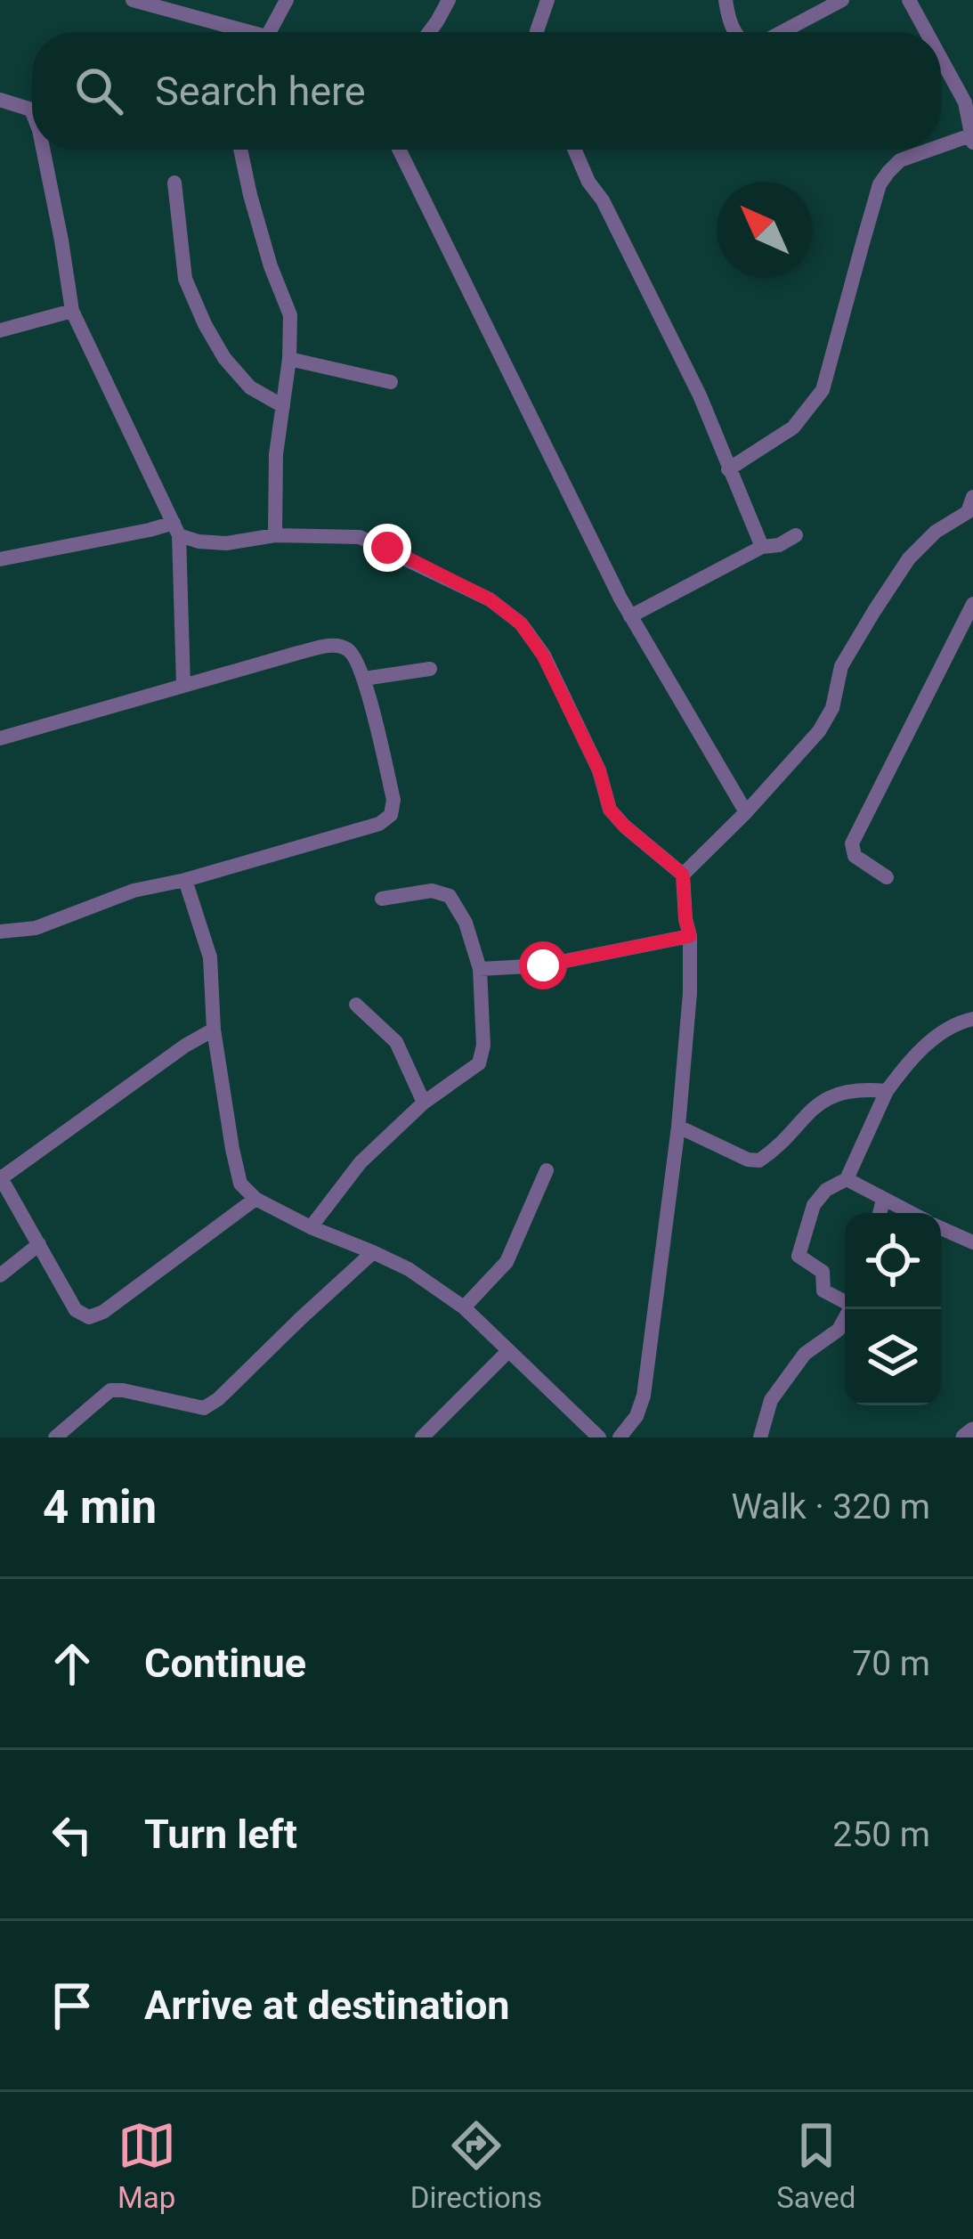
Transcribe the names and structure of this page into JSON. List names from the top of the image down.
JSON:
{
  "north": "top left",
  "page": {
    "search": "Search here",
    "heading": ["4 min", "Walk · 320 m"],
    "list": [
      ["Continue", "70 m"],
      ["Turn left", "250 m"],
      "Arrive at destination"
    ],
    "nav": ["Map", "Directions", "Saved"]
  }
}
